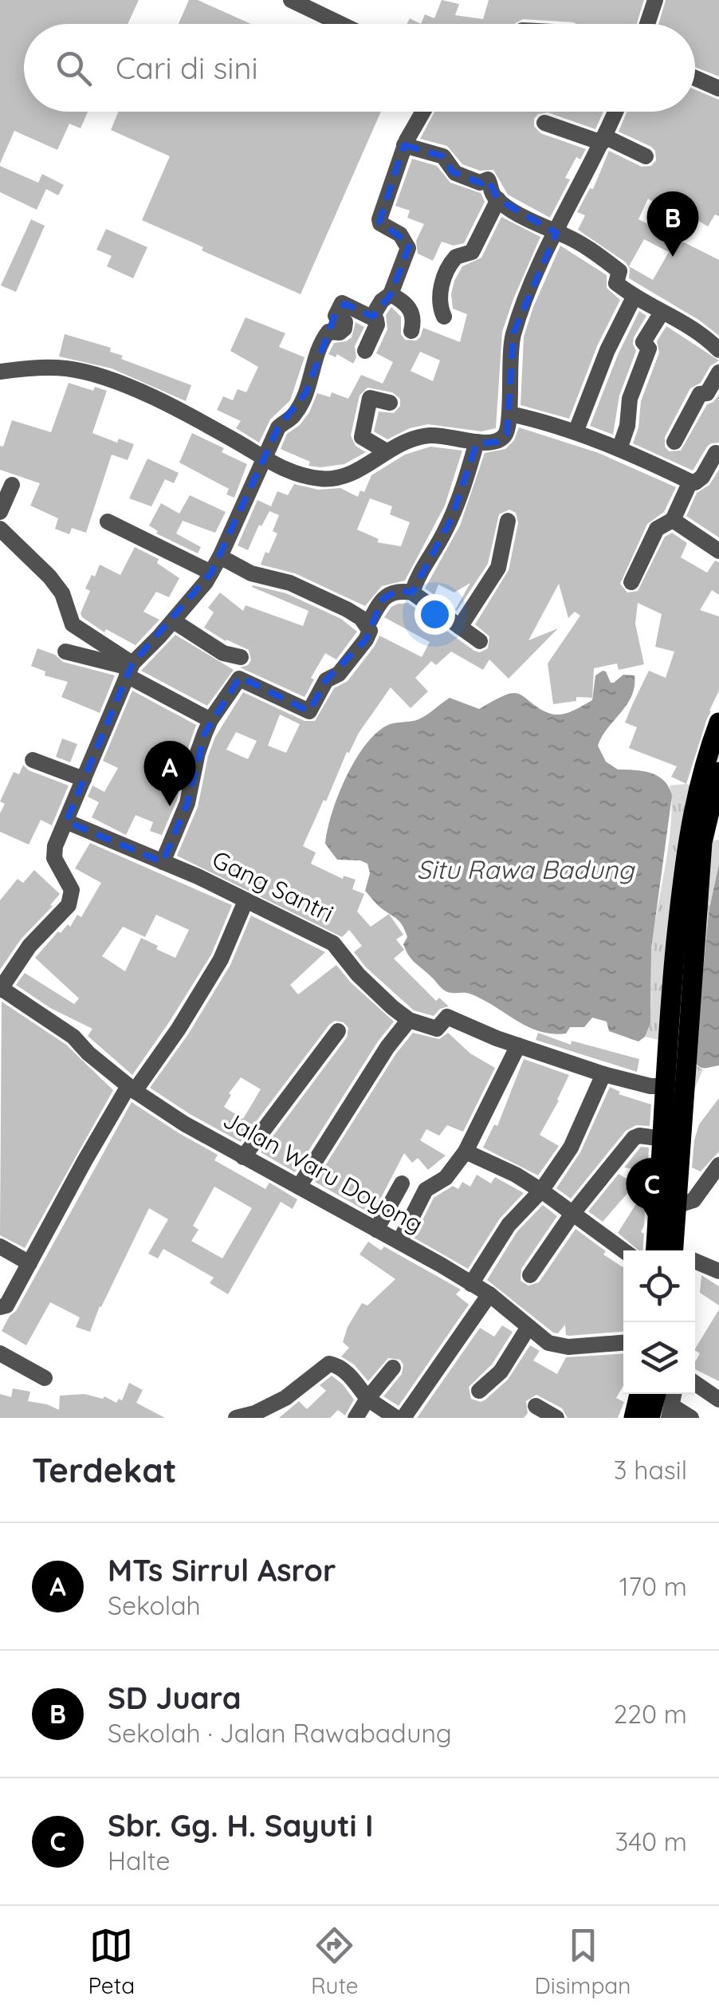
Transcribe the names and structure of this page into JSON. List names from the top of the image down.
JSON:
{
  "streets": {
    "street": ["Gang Santri", "Jalan Waru Doyong"]
  },
  "crossings": [
    ["Gang Santri", "Jalan Waru Doyong"]
  ],
  "water": ["Situ Rawa Badung"],
  "page": {
    "search": "Cari di sini",
    "pins": ["B", "A", "C"],
    "heading": ["Terdekat", "3 hasil"],
    "list": [
      {
        "mark": "A",
        "name": "MTs Sirrul Asror",
        "note": "Sekolah",
        "value": "170 m"
      },
      {
        "mark": "B",
        "name": "SD Juara",
        "note": "Sekolah · Jalan Rawabadung",
        "value": "220 m"
      },
      {
        "mark": "C",
        "name": "Sbr. Gg. H. Sayuti I",
        "note": "Halte",
        "value": "340 m"
      }
    ],
    "nav": ["Peta", "Rute", "Disimpan"]
  }
}
